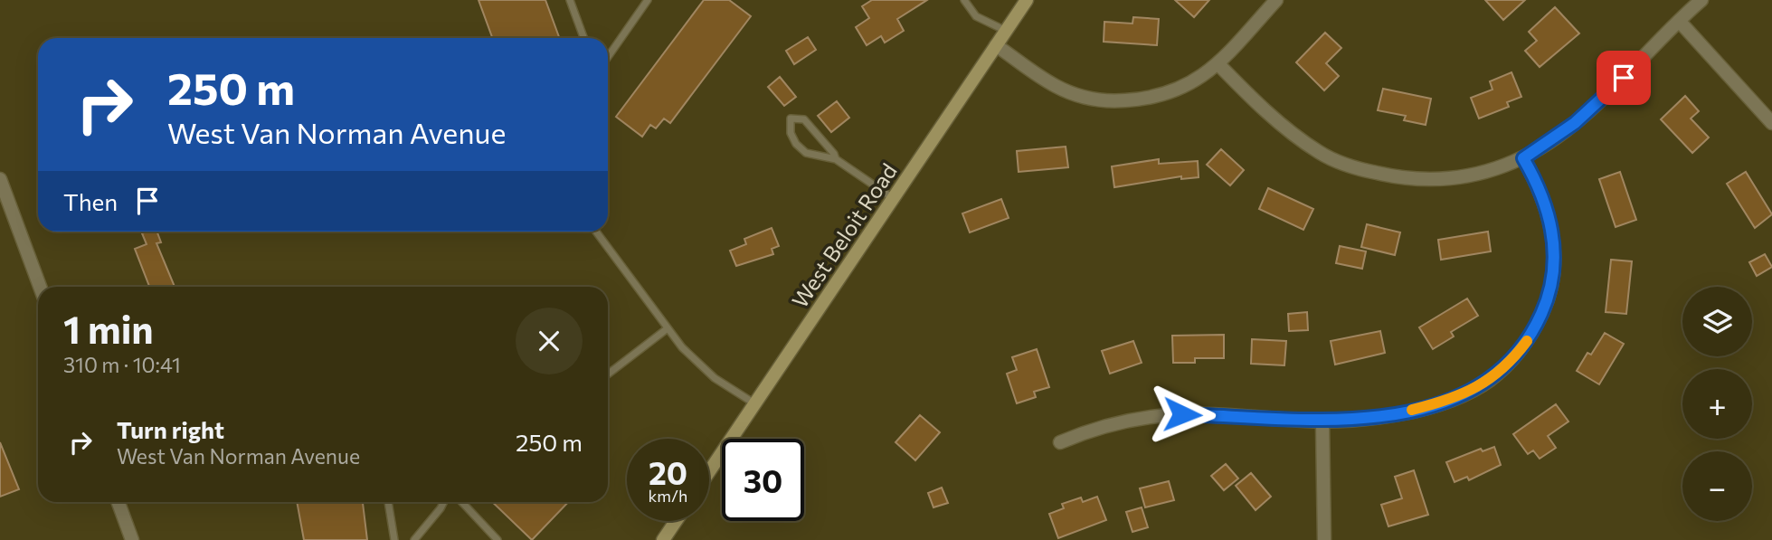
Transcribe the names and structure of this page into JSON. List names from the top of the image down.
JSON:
{
  "streets": {
    "main road": ["West Beloit Road"]
  },
  "page": {
    "turn": ["250 m", "West Van Norman Avenue"],
    "then": "Then",
    "map_buttons": ["+", "−"],
    "heading": ["1 min", "310 m · 10:41"],
    "list": [
      {
        "name": "Turn right",
        "note": "West Van Norman Avenue",
        "value": "250 m"
      }
    ],
    "speed": "20 km/h",
    "limit": "30"
  }
}
